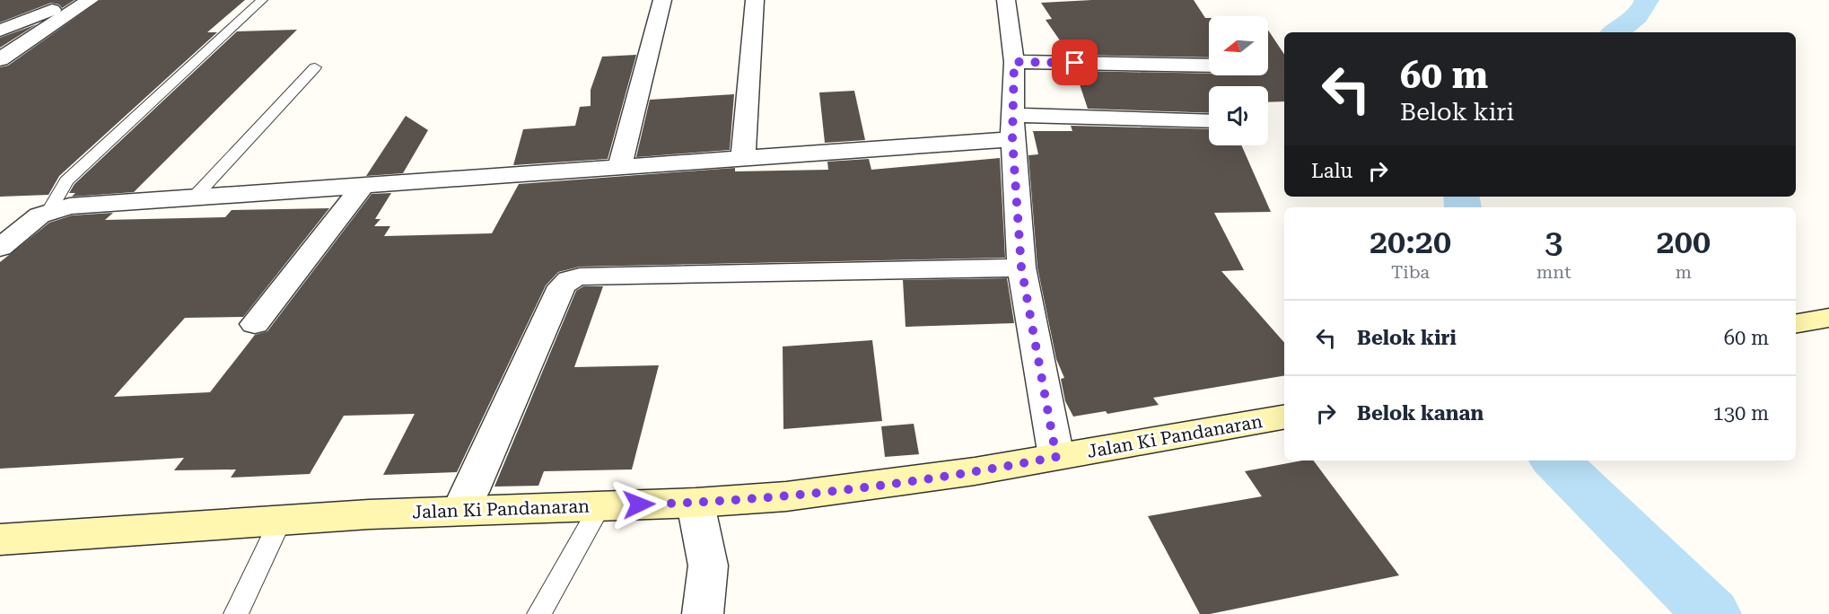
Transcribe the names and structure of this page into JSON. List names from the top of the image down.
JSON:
{
  "streets": {
    "main road": ["Jalan Ki Pandanaran"]
  },
  "north": "left",
  "page": {
    "turn": ["60 m", "Belok kiri"],
    "then": "Lalu",
    "eta": [
      "20:20",
      "Tiba",
      "3",
      "mnt",
      "200",
      "m"
    ],
    "list": [
      {
        "name": "Belok kiri",
        "value": "60 m"
      },
      {
        "name": "Belok kanan",
        "value": "130 m"
      }
    ]
  }
}
